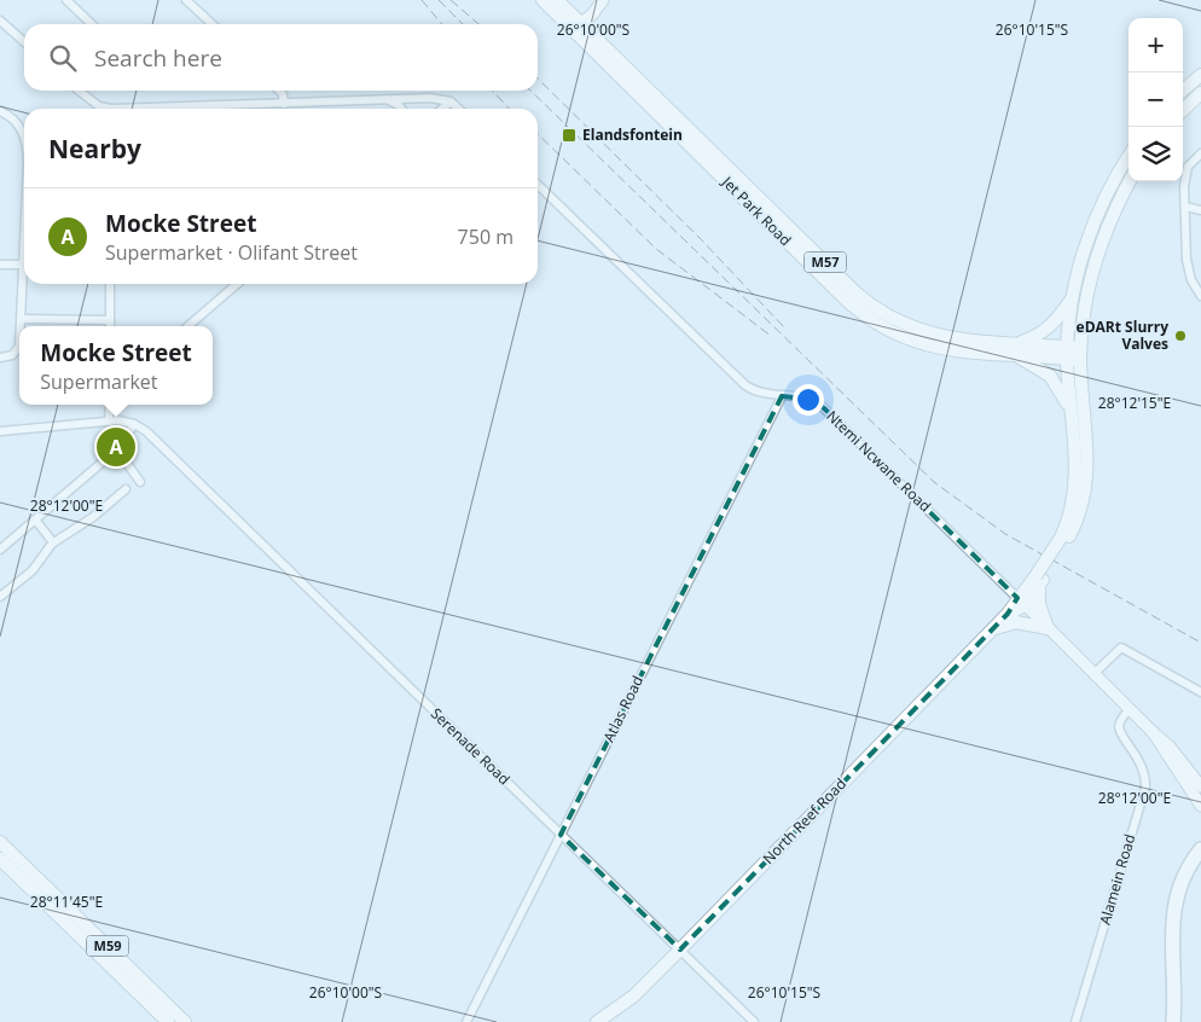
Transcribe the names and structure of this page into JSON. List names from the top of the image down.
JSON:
{
  "streets": {
    "main road": [
      "Jet Park Road",
      "M57",
      "Ntemi Ncwane Road",
      "North Reef Road",
      "M59"
    ],
    "street": ["Atlas Road", "Serenade Road", "Alamein Road"]
  },
  "crossings": [
    ["Jet Park Road", "North Reef Road"],
    ["Ntemi Ncwane Road", "Atlas Road"],
    ["Ntemi Ncwane Road", "North Reef Road"],
    ["Ntemi Ncwane Road", "Alamein Road"],
    ["Atlas Road", "Serenade Road"],
    ["Serenade Road", "North Reef Road"]
  ],
  "places": {
    "transit": ["Elandsfontein"],
    "other": ["eDARt Slurry Valves"]
  },
  "page": {
    "map_buttons": ["+", "−"],
    "search": "Search here",
    "heading": "Nearby",
    "list": [
      {
        "mark": "A",
        "name": "Mocke Street",
        "note": "Supermarket · Olifant Street",
        "value": "750 m"
      }
    ],
    "popup": ["Mocke Street", "Supermarket"],
    "pins": "A"
  },
  "coordinates": [
    "26°10'00\"S",
    "26°10'15\"S",
    "28°12'15\"E",
    "28°12'00\"E",
    "28°11'45\"E"
  ]
}
